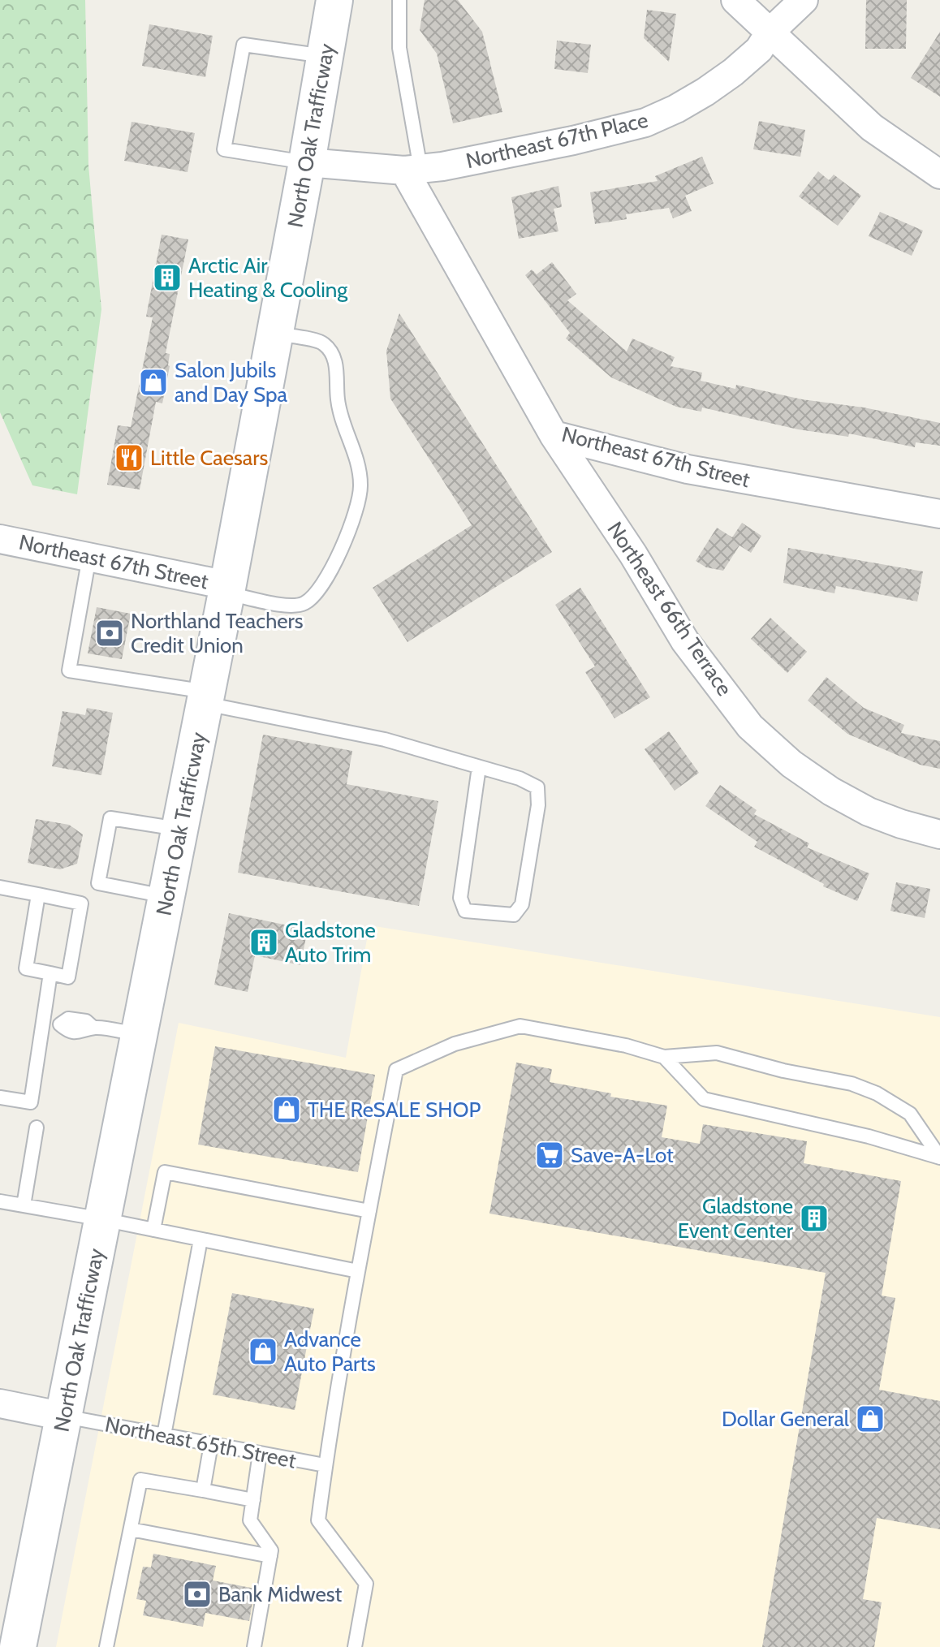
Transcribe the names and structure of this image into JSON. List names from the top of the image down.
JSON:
{
  "streets": {
    "main road": ["North Oak Trafficway"],
    "street": [
      "Northeast 67th Place",
      "Northeast 67th Street",
      "Northeast 66th Terrace",
      "Northeast 65th Street"
    ]
  },
  "crossings": [
    ["North Oak Trafficway", "Northeast 67th Place"],
    ["North Oak Trafficway", "Northeast 67th Street"],
    ["North Oak Trafficway", "Northeast 65th Street"],
    ["Northeast 67th Place", "Northeast 67th Street"],
    ["Northeast 67th Street", "Northeast 66th Terrace"]
  ],
  "places": {
    "building": ["Arctic Air Heating & Cooling", "Gladstone Auto Trim", "Gladstone Event Center"],
    "shop": [
      "Salon Jubils and Day Spa",
      "THE ReSALE SHOP",
      "Advance Auto Parts",
      "Dollar General"
    ],
    "restaurant": ["Little Caesars"],
    "bank": ["Northland Teachers Credit Union", "Bank Midwest"],
    "supermarket": ["Save-A-Lot"]
  }
}
